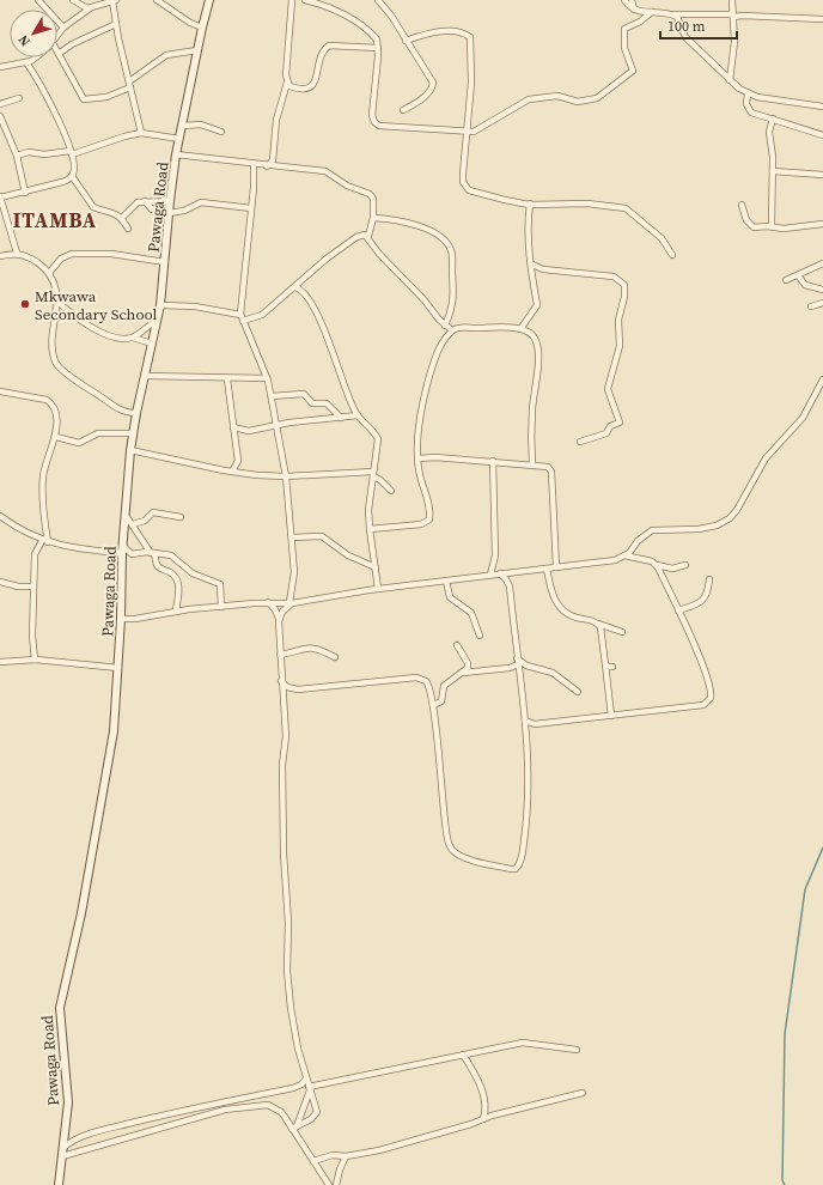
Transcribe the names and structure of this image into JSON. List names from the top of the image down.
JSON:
{
  "streets": {
    "main road": ["Pawaga Road"]
  },
  "districts": ["ITAMBA"],
  "places": ["Mkwawa Secondary School"],
  "scale_bar": "100 m",
  "north": "bottom left"
}
